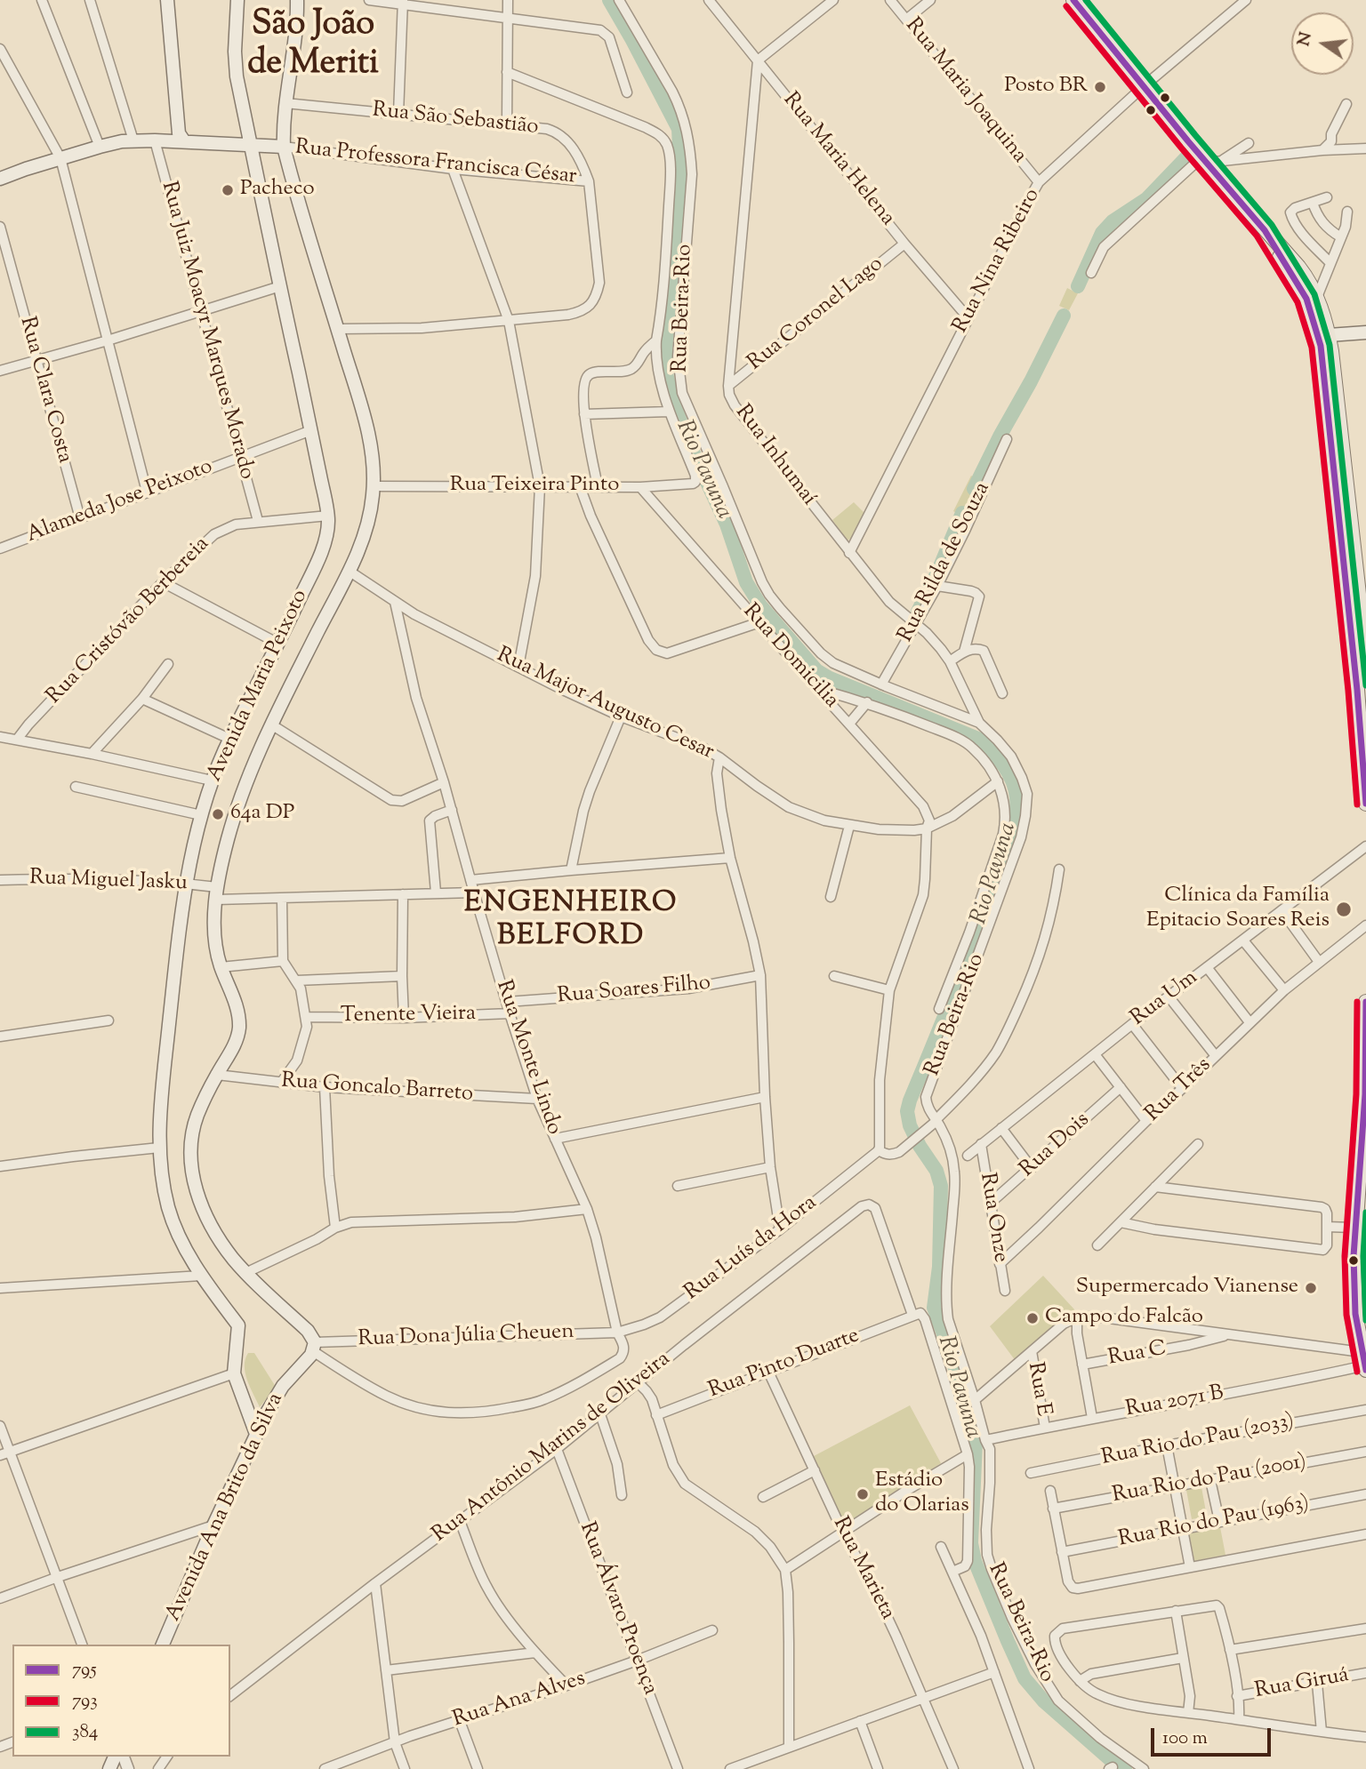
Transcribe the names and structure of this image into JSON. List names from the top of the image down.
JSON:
{
  "streets": {
    "main road": ["Avenida Maria Peixoto", "Avenida Ana Brito da Silva"],
    "street": [
      "Rua Maria Joaquina",
      "Rua São Sebastião",
      "Rua Maria Helena",
      "Rua Professora Francisca César",
      "Rua Nina Ribeiro",
      "Rua Beira-Rio",
      "Rua Coronel Lago",
      "Rua Juiz Moacyr Marques Morado",
      "Rua Clara Costa",
      "Rua Inhumaí",
      "Rua Teixeira Pinto",
      "Alameda Jose Peixoto",
      "Rua Rilda de Souza",
      "Rua Cristóvão Berbereia",
      "Rua Domicilia",
      "Rua Major Augusto Cesar",
      "Rua Miguel Jasku",
      "Rua Soares Filho",
      "Rua Um",
      "Tenente Vieira",
      "Rua Monte Lindo",
      "Rua Goncalo Barreto",
      "Rua Três",
      "Rua Dois",
      "Rua Onze",
      "Rua Luís da Hora",
      "Rua Dona Júlia Cheuen",
      "Rua C",
      "Rua Pinto Duarte",
      "Rua E",
      "Rua 2071 B",
      "Rua Rio do Pau (2033)",
      "Rua Antônio Marins de Oliveira",
      "Rua Rio do Pau (2001)",
      "Rua Rio do Pau (1963)",
      "Rua Marieta",
      "Rua Álvaro Proença",
      "Rua Giruá",
      "Rua Ana Alves"
    ]
  },
  "crossings": [
    ["Rua Maria Joaquina", "Rua Nina Ribeiro"],
    ["Rua São Sebastião", "Rua Professora Francisca César"],
    ["Rua Maria Helena", "Rua Nina Ribeiro"],
    ["Rua Maria Helena", "Rua Coronel Lago"],
    ["Rua Maria Helena", "Rua Inhumaí"],
    ["Rua Nina Ribeiro", "Rua Inhumaí"],
    ["Rua Beira-Rio", "Rua Inhumaí"],
    ["Rua Beira-Rio", "Rua Rilda de Souza"],
    ["Rua Beira-Rio", "Rua 2071 B"],
    ["Rua Coronel Lago", "Rua Inhumaí"],
    ["Rua Juiz Moacyr Marques Morado", "Alameda Jose Peixoto"],
    ["Rua Juiz Moacyr Marques Morado", "Rua Cristóvão Berbereia"],
    ["Rua Clara Costa", "Alameda Jose Peixoto"],
    ["Rua Inhumaí", "Rua Rilda de Souza"],
    ["Rua Teixeira Pinto", "Rua Domicilia"],
    ["Alameda Jose Peixoto", "Avenida Maria Peixoto"],
    ["Rua Cristóvão Berbereia", "Avenida Maria Peixoto"],
    ["Rua Domicilia", "Rua Major Augusto Cesar"],
    ["Rua Domicilia", "Rua Luís da Hora"],
    ["Avenida Maria Peixoto", "Rua Miguel Jasku"],
    ["Rua Major Augusto Cesar", "Rua Monte Lindo"],
    ["Rua Miguel Jasku", "Rua Monte Lindo"],
    ["Rua Soares Filho", "Rua Monte Lindo"],
    ["Rua Um", "Rua Onze"],
    ["Tenente Vieira", "Rua Monte Lindo"],
    ["Rua Monte Lindo", "Rua Goncalo Barreto"],
    ["Rua Monte Lindo", "Rua Luís da Hora"],
    ["Rua Monte Lindo", "Rua Dona Júlia Cheuen"],
    ["Rua Monte Lindo", "Avenida Ana Brito da Silva"],
    ["Rua Três", "Rua Onze"],
    ["Rua Dois", "Rua Onze"],
    ["Rua Luís da Hora", "Rua Dona Júlia Cheuen"],
    ["Rua Dona Júlia Cheuen", "Avenida Ana Brito da Silva"],
    ["Rua Pinto Duarte", "Rua Antônio Marins de Oliveira"],
    ["Rua Pinto Duarte", "Rua Marieta"],
    ["Rua E", "Rua 2071 B"],
    ["Rua Antônio Marins de Oliveira", "Rua Álvaro Proença"],
    ["Rua Álvaro Proença", "Rua Ana Alves"]
  ],
  "districts": ["São João de Meriti", "ENGENHEIRO BELFORD"],
  "water": ["Rio Pavuna"],
  "places": [
    "Posto BR",
    "Pacheco",
    "64a DP",
    "Clínica da Família Epitacio Soares Reis",
    "Supermercado Vianense",
    "Campo do Falcão",
    "Estádio do Olarias"
  ],
  "lines": ["transit line 795", "transit line 384", "transit line 793"],
  "legend": ["795", "793", "384"],
  "scale_bar": "100 m",
  "north": "left"
}
